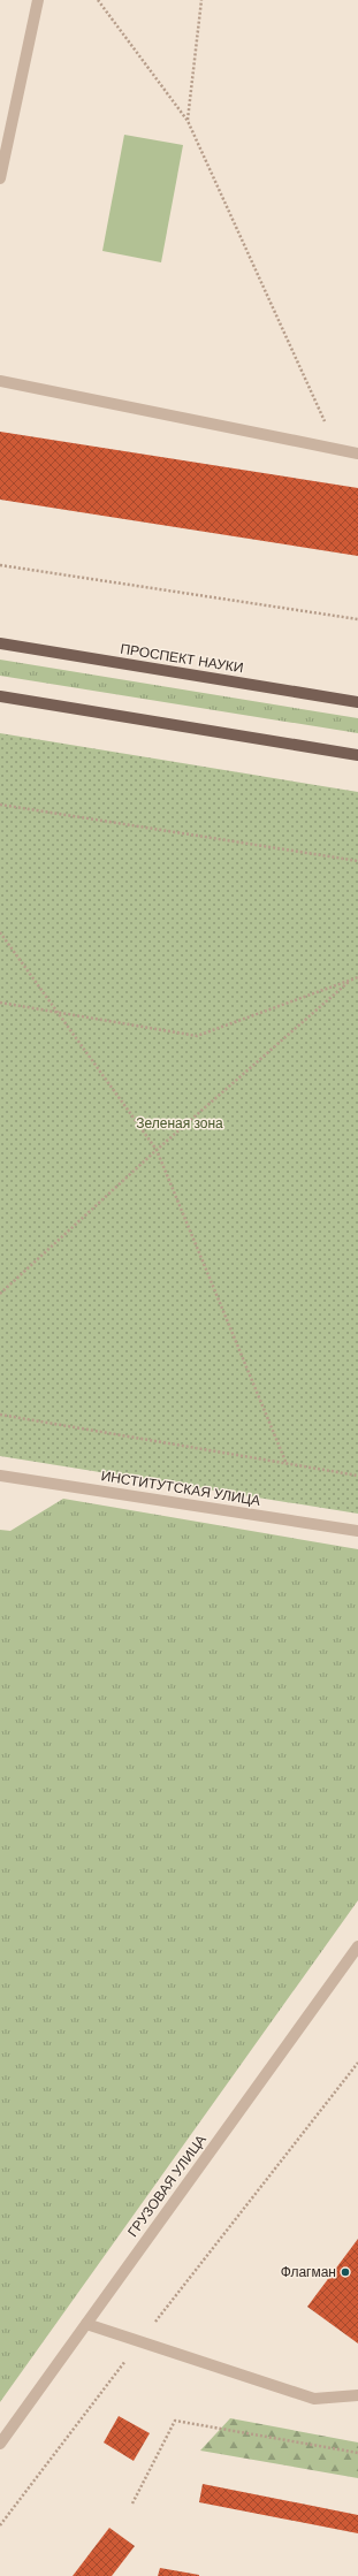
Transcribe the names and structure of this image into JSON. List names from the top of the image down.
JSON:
{
  "streets": {
    "main road": ["ПРОСПЕКТ НАУКИ"],
    "street": ["ИНСТИТУТСКАЯ УЛИЦА", "ГРУЗОВАЯ УЛИЦА"]
  },
  "parks": ["Зеленая зона"],
  "places": ["Флагман"]
}
